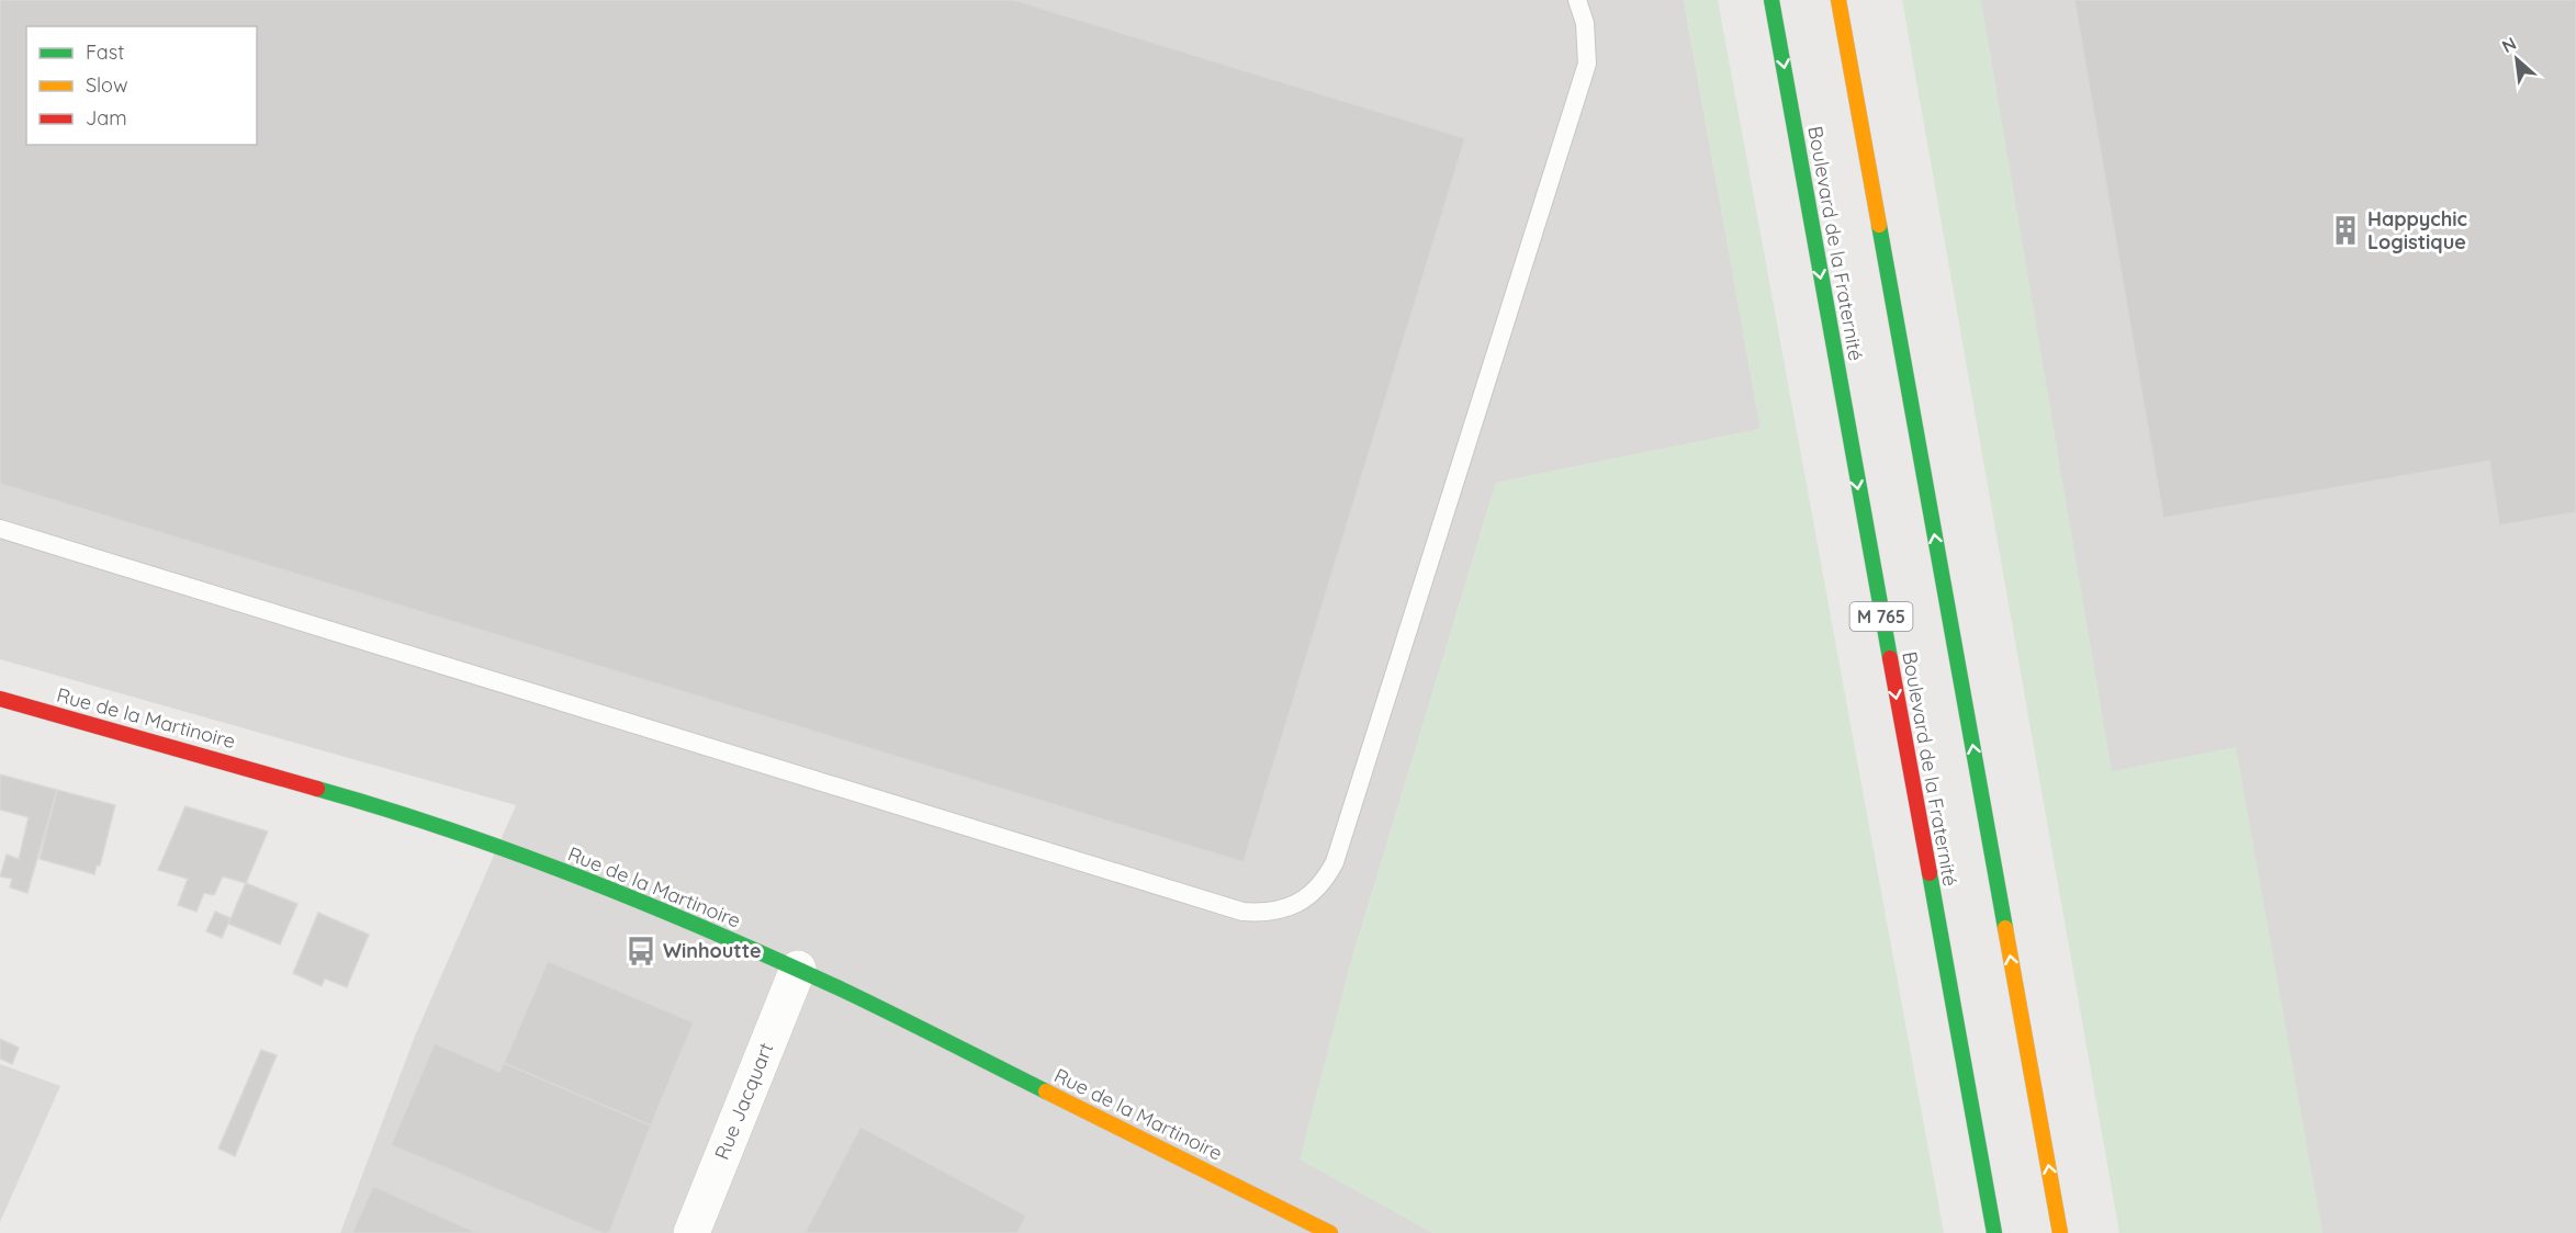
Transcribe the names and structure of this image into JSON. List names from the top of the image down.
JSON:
{
  "streets": {
    "main road": ["Boulevard de la Fraternité", "M 765", "Rue de la Martinoire"],
    "street": ["Rue Jacquart"]
  },
  "crossings": [
    ["Rue de la Martinoire", "Rue Jacquart"]
  ],
  "places": {
    "building": ["Happychic Logistique"],
    "bus stop": ["Winhoutte"]
  },
  "legend": ["Fast", "Slow", "Jam"],
  "north": "top left"
}
